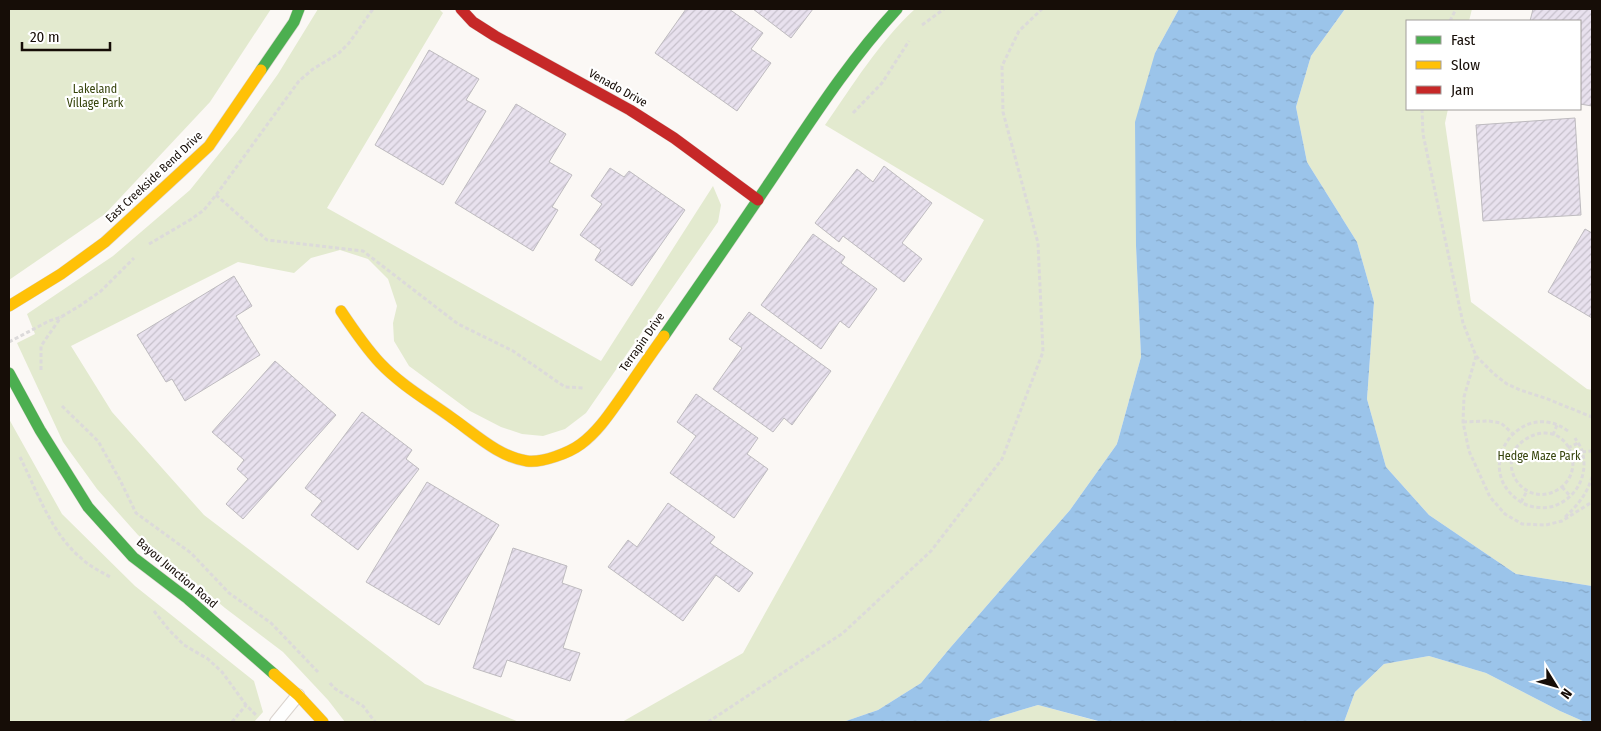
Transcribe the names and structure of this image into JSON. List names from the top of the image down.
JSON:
{
  "streets": {
    "street": [
      "Venado Drive",
      "East Creekside Bend Drive",
      "Terrapin Drive",
      "Bayou Junction Road"
    ]
  },
  "crossings": [
    ["Venado Drive", "Terrapin Drive"]
  ],
  "parks": ["Lakeland Village Park", "Hedge Maze Park"],
  "legend": ["Fast", "Slow", "Jam"],
  "scale_bar": "20 m",
  "north": "bottom right"
}
